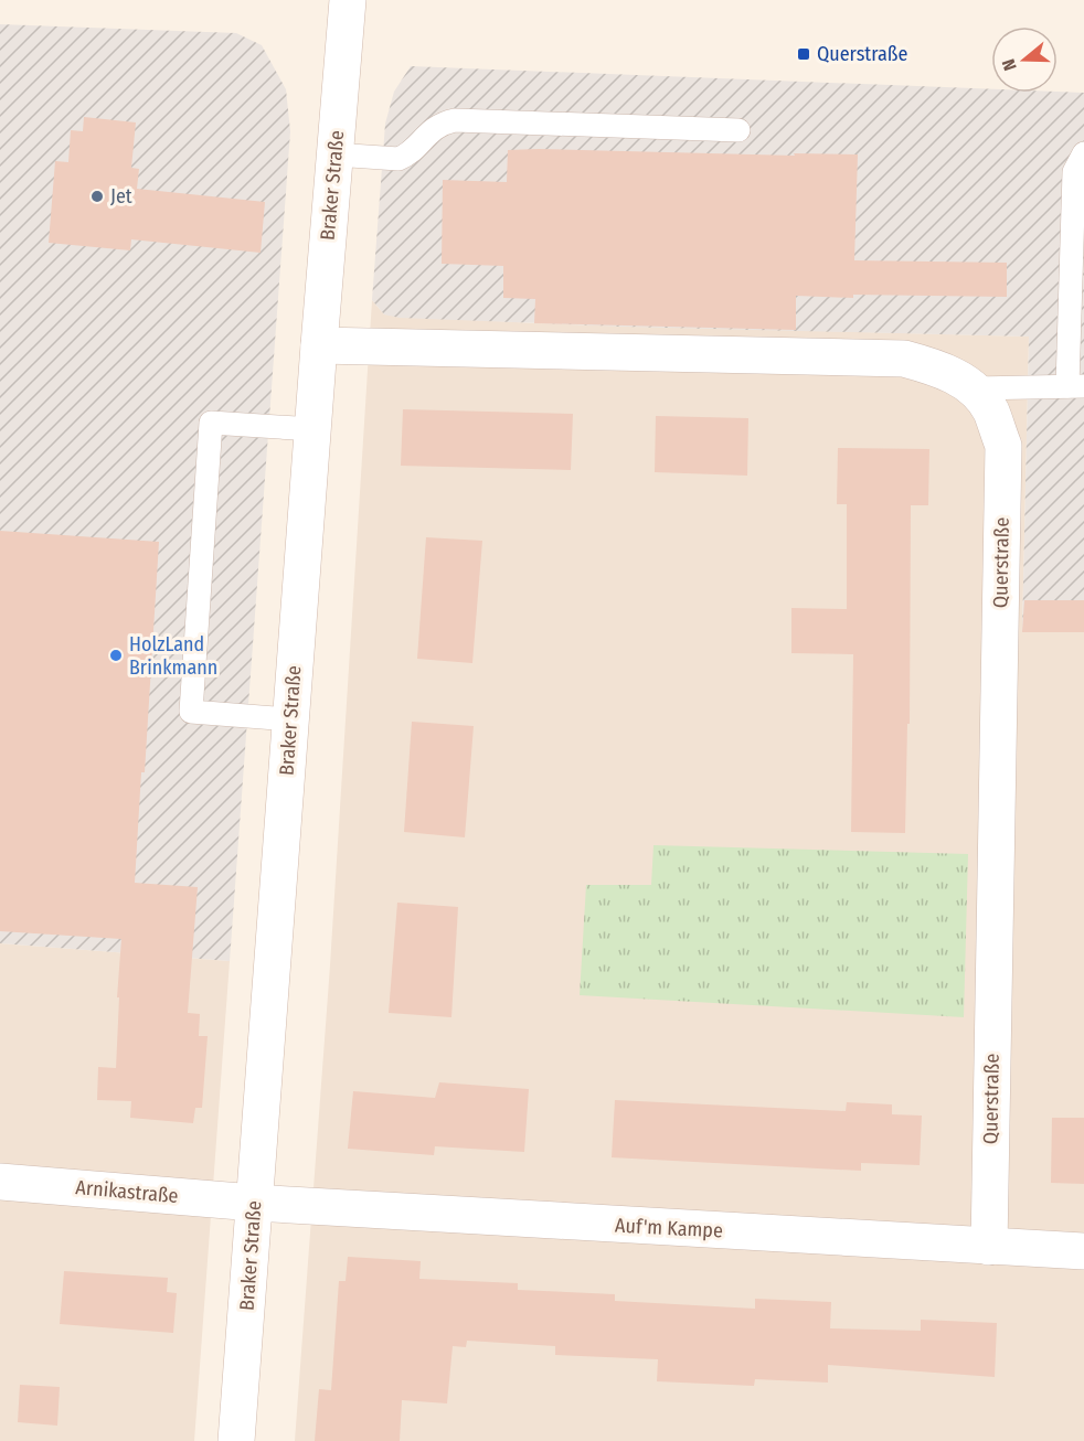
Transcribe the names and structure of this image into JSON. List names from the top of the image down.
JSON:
{
  "streets": {
    "street": [
      "Braker Straße",
      "Querstraße",
      "Arnikastraße",
      "Auf'm Kampe"
    ]
  },
  "crossings": [
    ["Braker Straße", "Querstraße"],
    ["Braker Straße", "Arnikastraße"],
    ["Braker Straße", "Auf'm Kampe"],
    ["Querstraße", "Auf'm Kampe"],
    ["Arnikastraße", "Auf'm Kampe"]
  ],
  "places": {
    "transit": ["Querstraße"],
    "other": ["Jet", "HolzLand Brinkmann"]
  },
  "north": "left"
}
